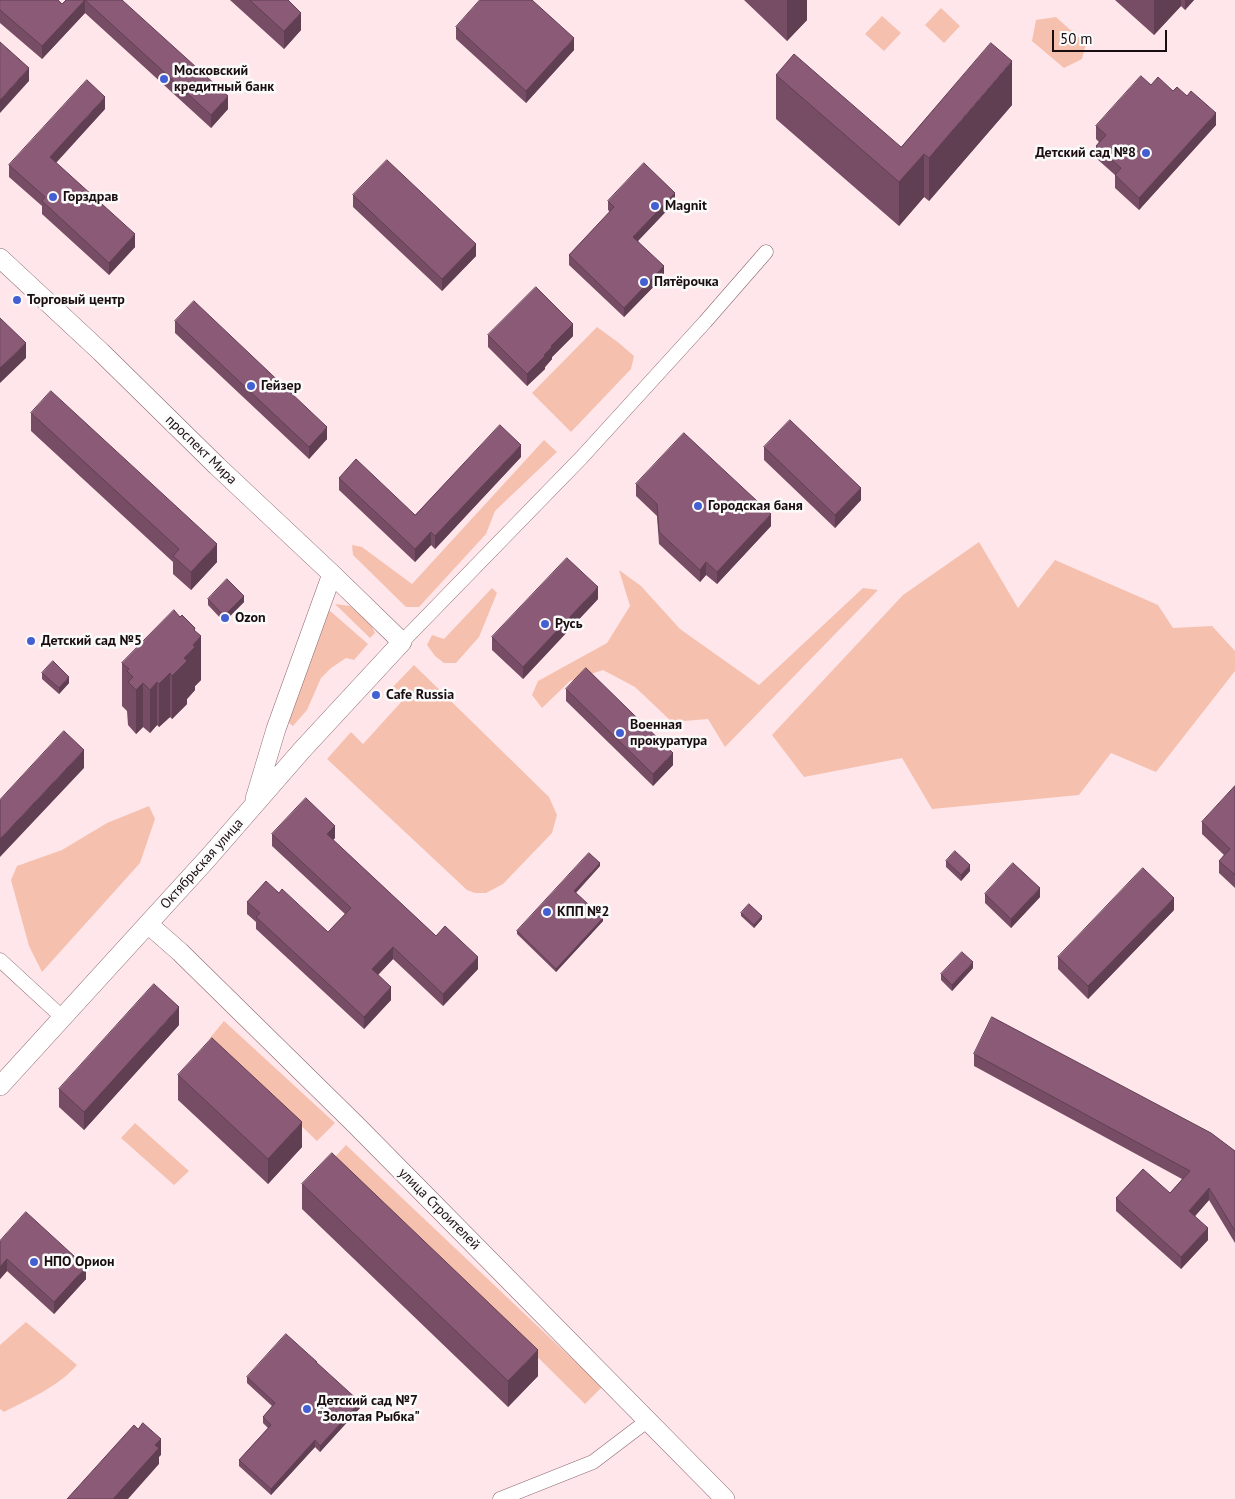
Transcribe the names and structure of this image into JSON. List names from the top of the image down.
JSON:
{
  "streets": {
    "street": ["проспект Мира", "Октябрьская улица", "улица Строителей"]
  },
  "crossings": [
    ["проспект Мира", "Октябрьская улица"],
    ["Октябрьская улица", "улица Строителей"]
  ],
  "places": [
    "Московский кредитный банк",
    "Детский сад №8",
    "Горздрав",
    "Magnit",
    "Пятёрочка",
    "Торговый центр",
    "Гейзер",
    "Городская баня",
    "Ozon",
    "Русь",
    "Детский сад №5",
    "Cafe Russia",
    "Военная прокуратура",
    "КПП №2",
    "НПО Орион",
    "Детский сад №7 \"Золотая Рыбка\""
  ],
  "scale_bar": "50 m"
}
